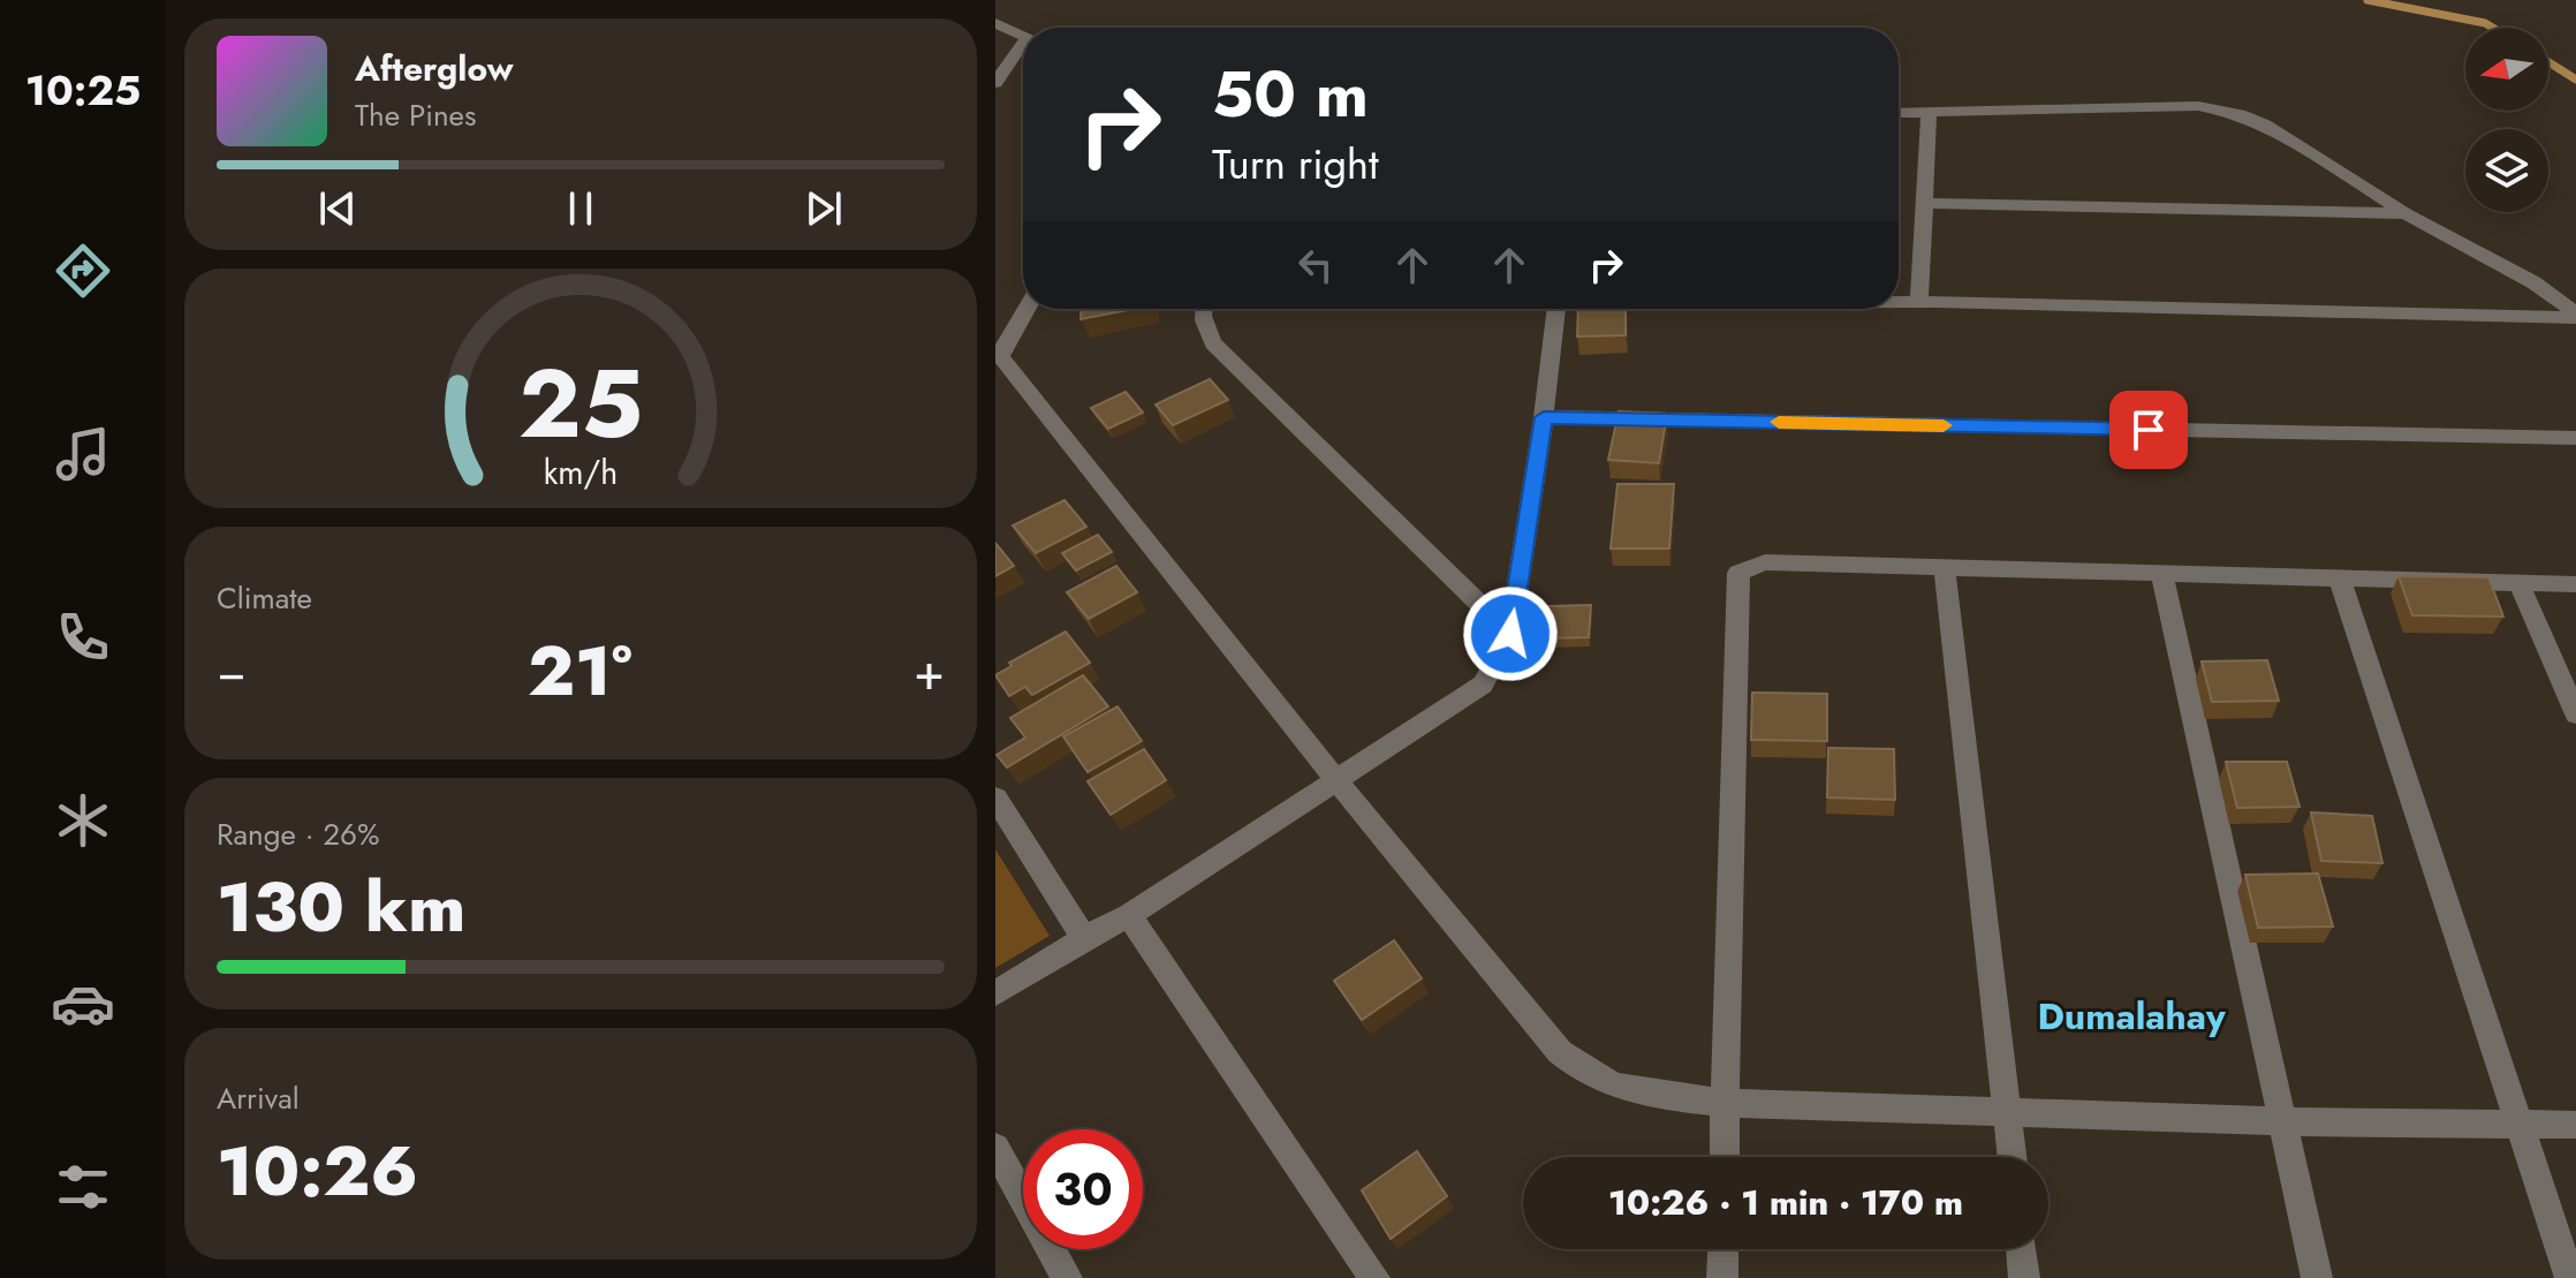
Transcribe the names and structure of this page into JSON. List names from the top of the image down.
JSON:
{
  "districts": ["Dumalahay"],
  "north": "left",
  "page": {
    "tabs": "10:25",
    "turn": ["50 m", "Turn right"],
    "song": ["Afterglow", "The Pines"],
    "tile": [
      "Climate",
      ["Range · 26%", "130 km"],
      ["Arrival", "10:26"]
    ],
    "heat": ["−", "21°", "+"],
    "limit": "30",
    "trip": "10:26 · 1 min · 170 m",
    "gauge": ["25", "km/h"]
  }
}
